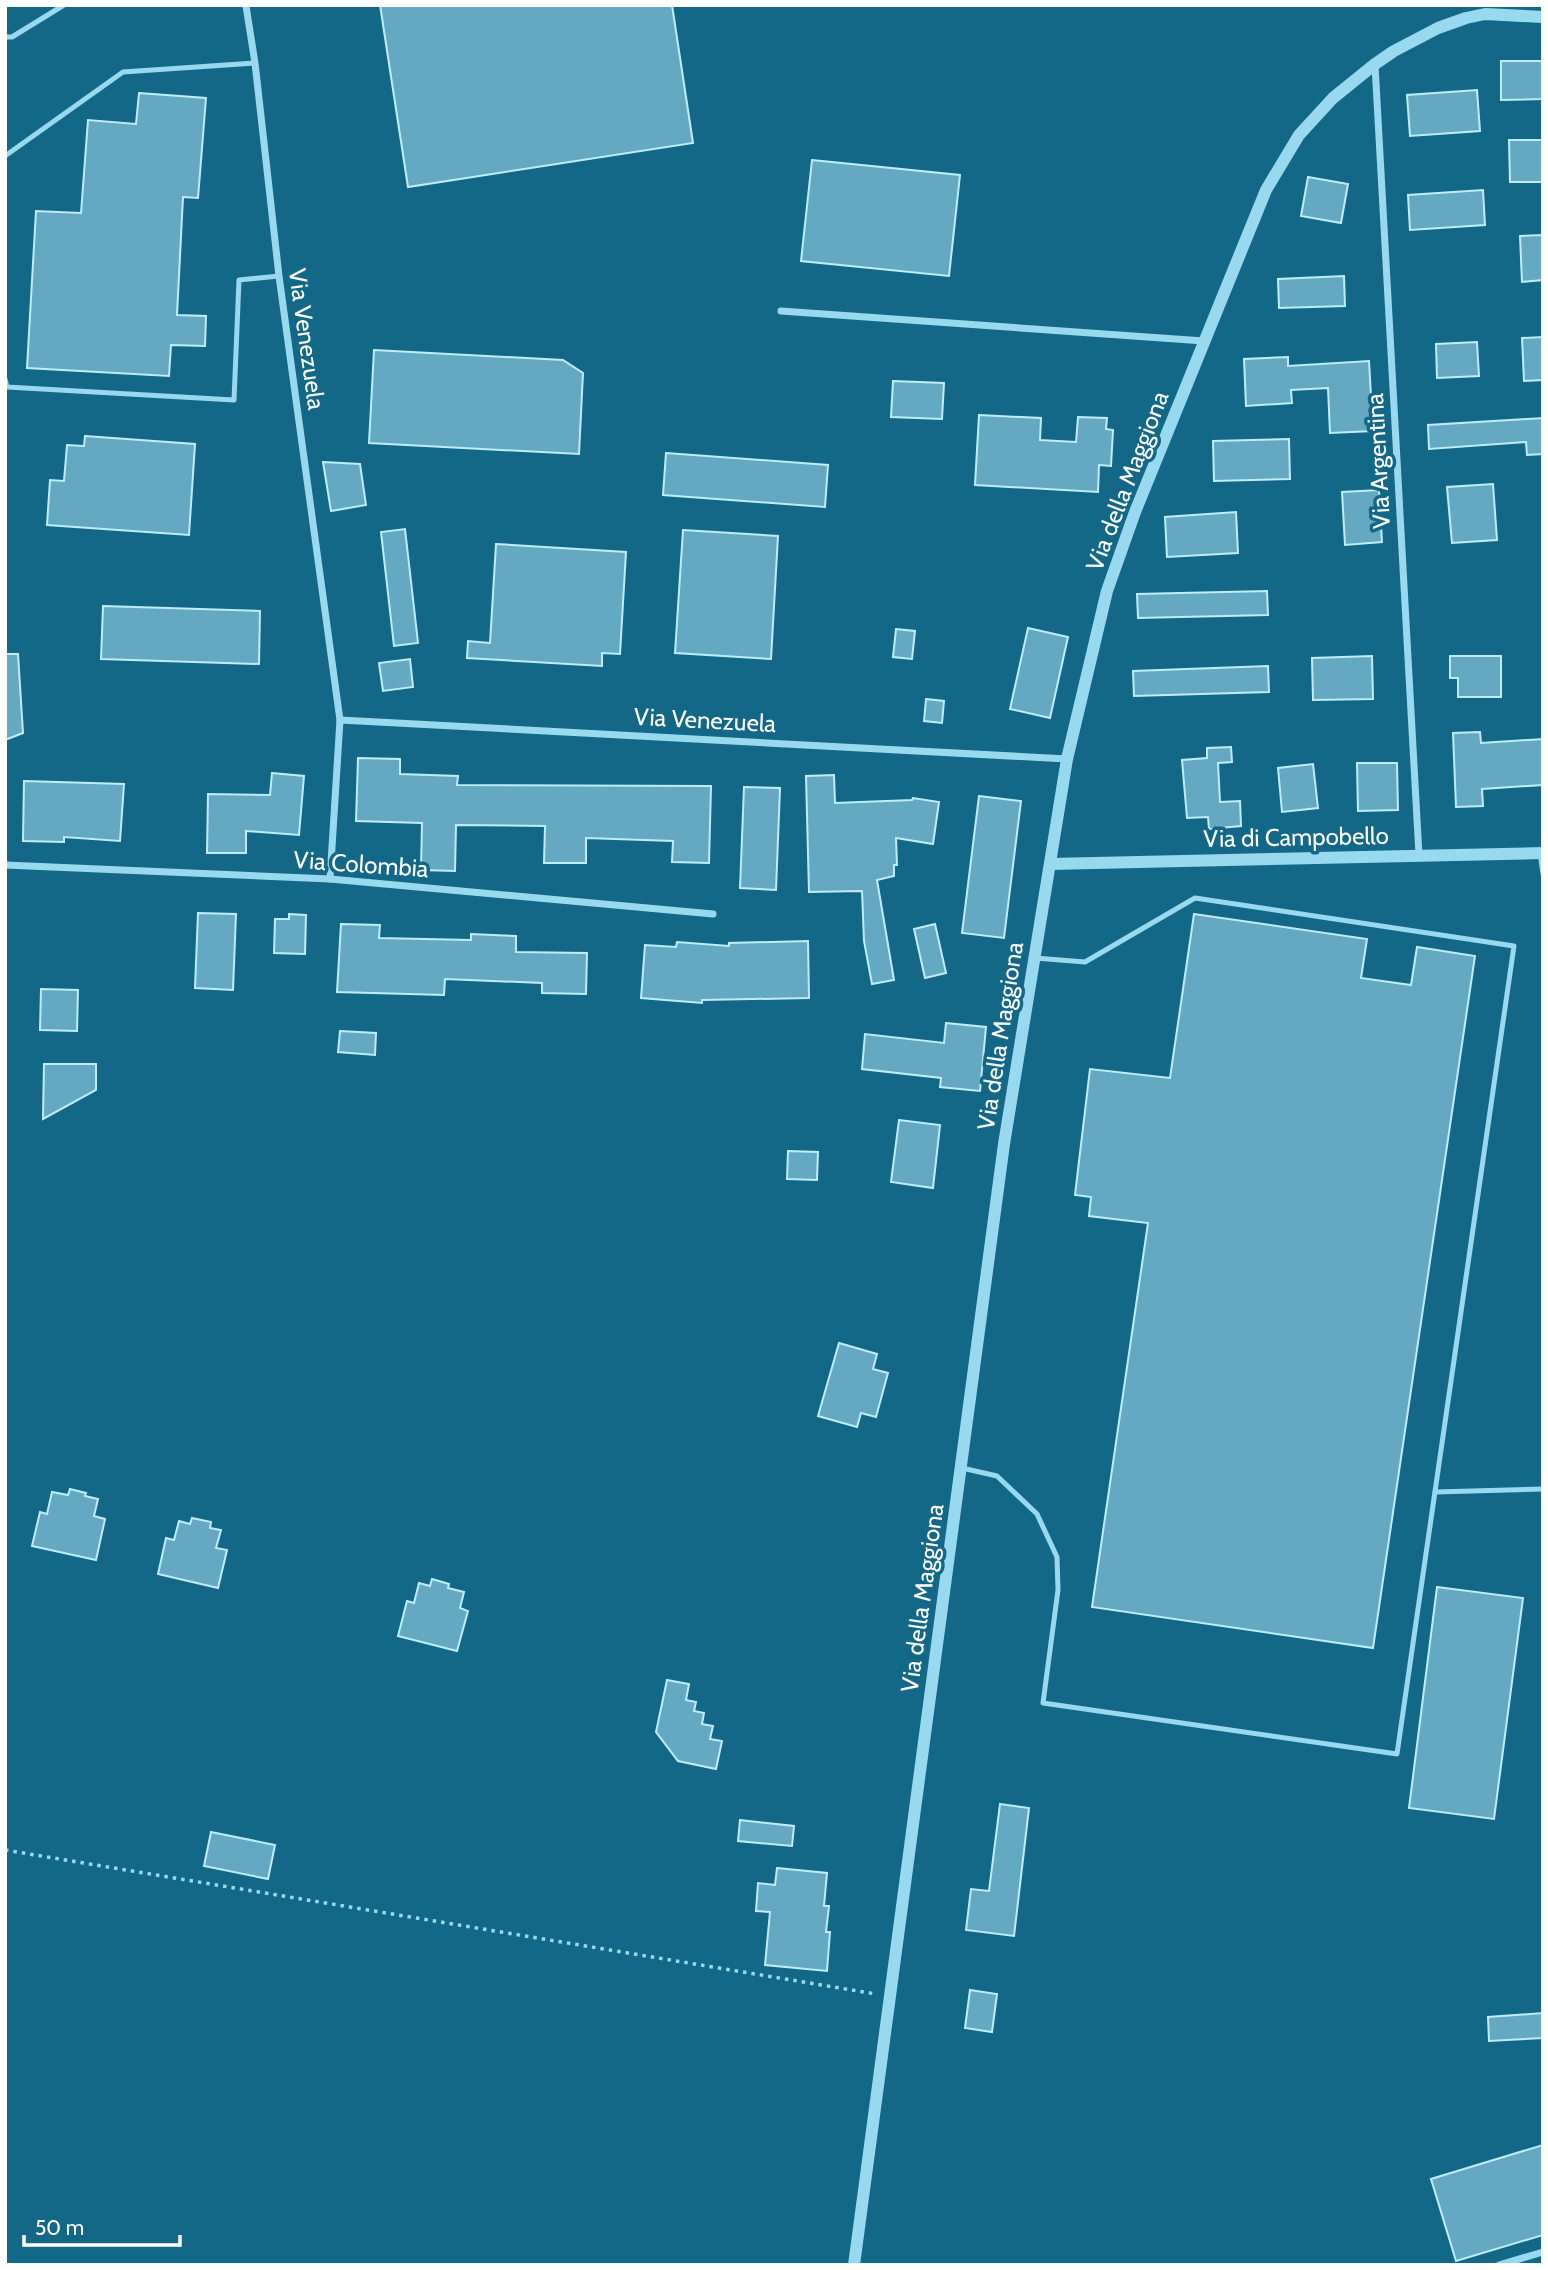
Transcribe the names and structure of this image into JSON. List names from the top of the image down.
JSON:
{
  "streets": {
    "street": [
      "Via Venezuela",
      "Via Argentina",
      "Via della Maggiona",
      "Via di Campobello",
      "Via Colombia"
    ]
  },
  "crossings": [
    ["Via Venezuela", "Via della Maggiona"],
    ["Via Venezuela", "Via Colombia"],
    ["Via Argentina", "Via della Maggiona"],
    ["Via Argentina", "Via di Campobello"],
    ["Via della Maggiona", "Via di Campobello"]
  ],
  "scale_bar": "50 m"
}
